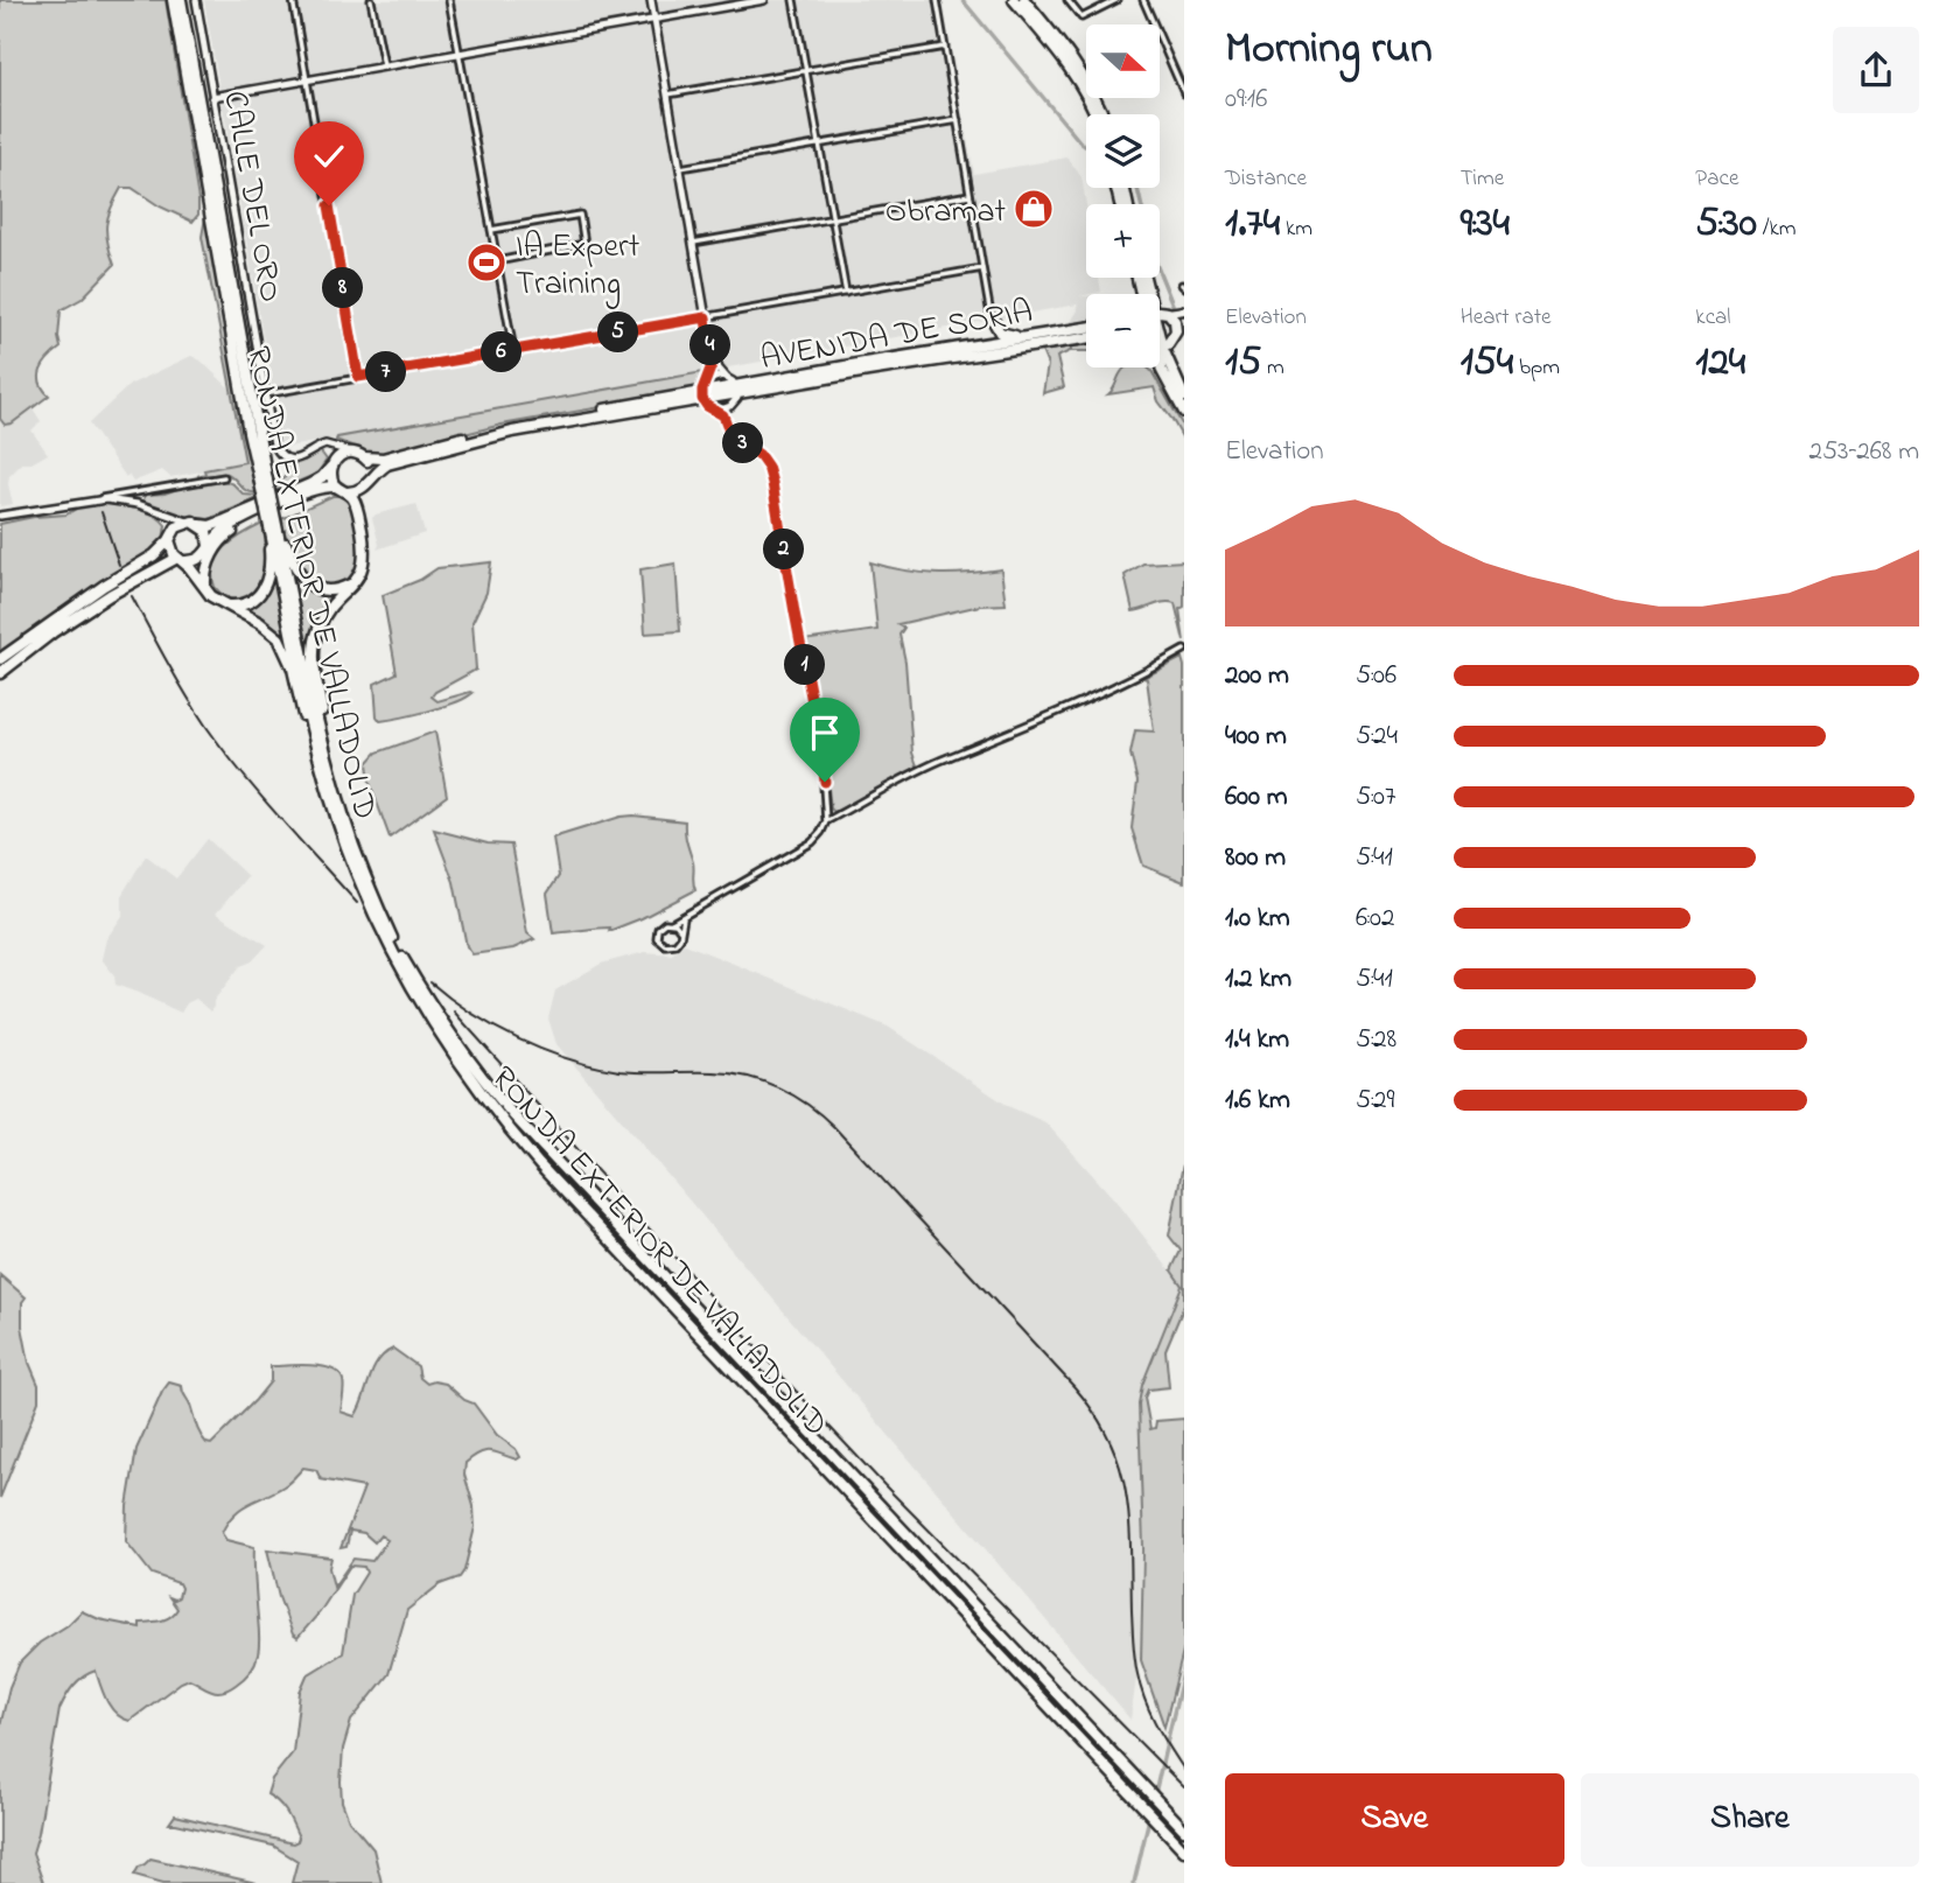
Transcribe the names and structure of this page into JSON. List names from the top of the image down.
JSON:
{
  "streets": {
    "highway": ["AVENIDA DE SORIA", "RONDA EXTERIOR DE VALLADOLID"],
    "street": ["CALLE DEL ORO"]
  },
  "crossings": [
    ["CALLE DEL ORO", "AVENIDA DE SORIA"]
  ],
  "places": {
    "shop": ["Obramat"],
    "sports": ["IA Expert Training"]
  },
  "north": "right",
  "page": {
    "heading": ["Morning run", "09:16"],
    "map_buttons": ["+", "−"],
    "stats": [
      ["Distance", "1.74 km"],
      ["Time", "9:34"],
      ["Pace", "5:30 /km"],
      ["Elevation", "15 m"],
      ["Heart rate", "154 bpm"],
      ["kcal", "124"]
    ],
    "pins": [
      "8",
      "5",
      "4",
      "6",
      "7",
      "3",
      "2",
      "1"
    ],
    "chart": ["Elevation", "253–268 m"],
    "list": [
      {
        "name": "200 m",
        "note": "5:06"
      },
      {
        "name": "400 m",
        "note": "5:24"
      },
      {
        "name": "600 m",
        "note": "5:07"
      },
      {
        "name": "800 m",
        "note": "5:41"
      },
      {
        "name": "1.0 km",
        "note": "6:02"
      },
      {
        "name": "1.2 km",
        "note": "5:41"
      },
      {
        "name": "1.4 km",
        "note": "5:28"
      },
      {
        "name": "1.6 km",
        "note": "5:29"
      }
    ],
    "buttons": ["Save", "Share"]
  }
}
